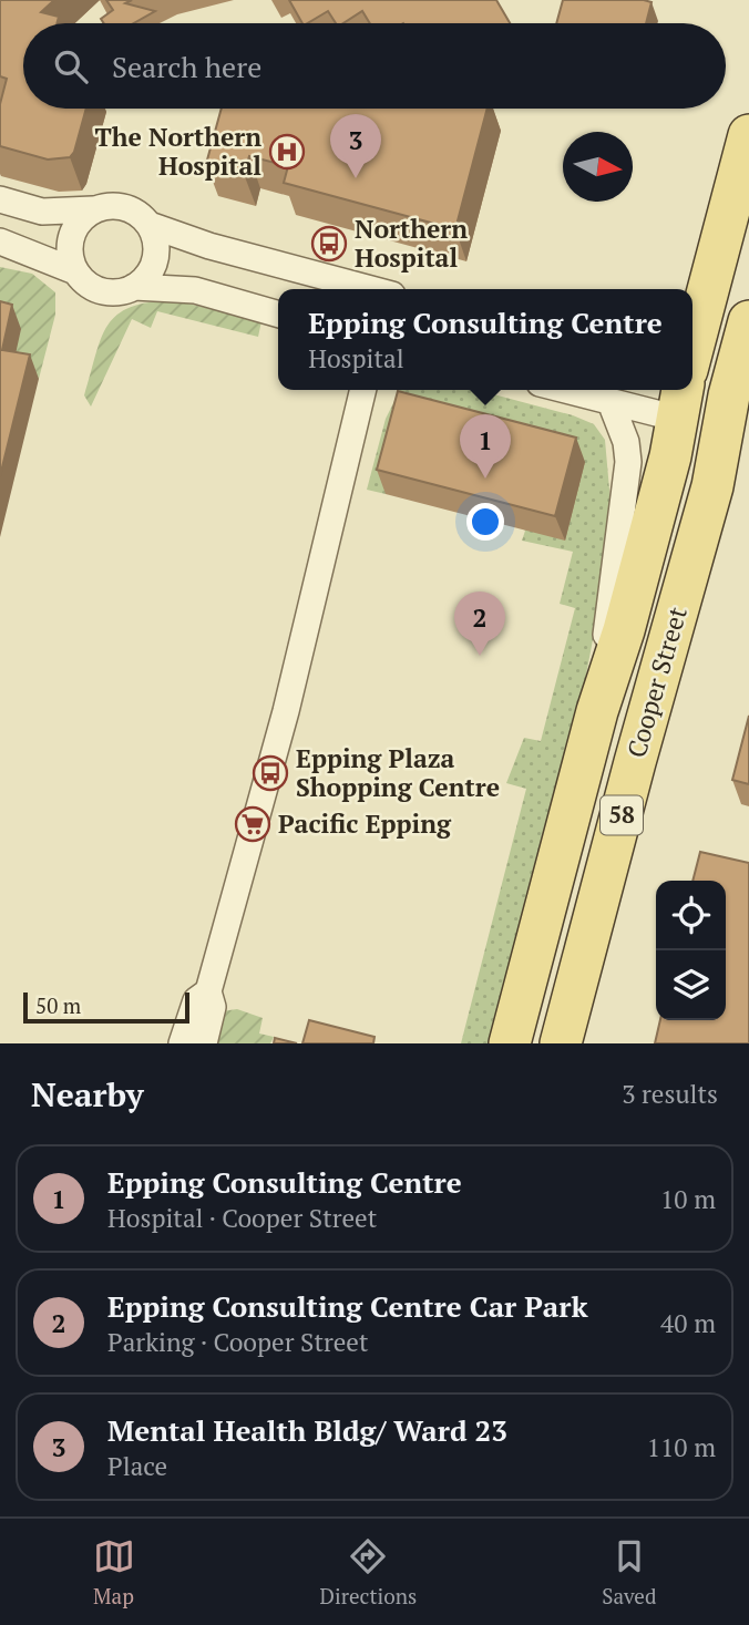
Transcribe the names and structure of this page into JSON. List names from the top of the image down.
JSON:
{
  "streets": {
    "main road": ["Cooper Street", "58"]
  },
  "places": {
    "hospital": ["The Northern Hospital"],
    "bus stop": ["Northern Hospital", "Epping Plaza Shopping Centre"],
    "supermarket": ["Pacific Epping"]
  },
  "scale_bar": "50 m",
  "north": "right",
  "page": {
    "search": "Search here",
    "pins": ["3", "1", "2"],
    "popup": ["Epping Consulting Centre", "Hospital"],
    "scale": "50 m",
    "heading": ["Nearby", "3 results"],
    "list": [
      {
        "mark": "1",
        "name": "Epping Consulting Centre",
        "note": "Hospital · Cooper Street",
        "value": "10 m"
      },
      {
        "mark": "2",
        "name": "Epping Consulting Centre Car Park",
        "note": "Parking · Cooper Street",
        "value": "40 m"
      },
      {
        "mark": "3",
        "name": "Mental Health Bldg/ Ward 23",
        "note": "Place",
        "value": "110 m"
      }
    ],
    "nav": ["Map", "Directions", "Saved"]
  }
}
